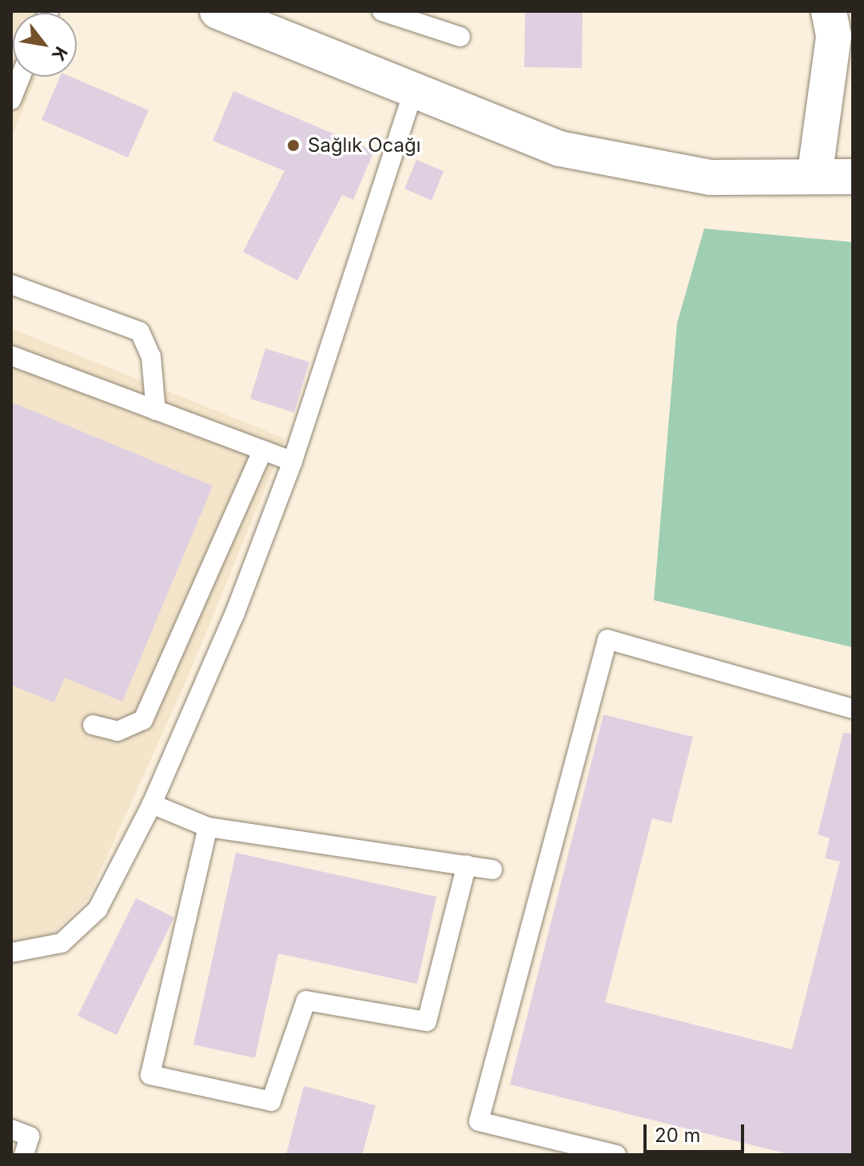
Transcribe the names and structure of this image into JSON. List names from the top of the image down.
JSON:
{
  "places": ["Sağlık Ocağı"],
  "scale_bar": "20 m",
  "north": "bottom right"
}
